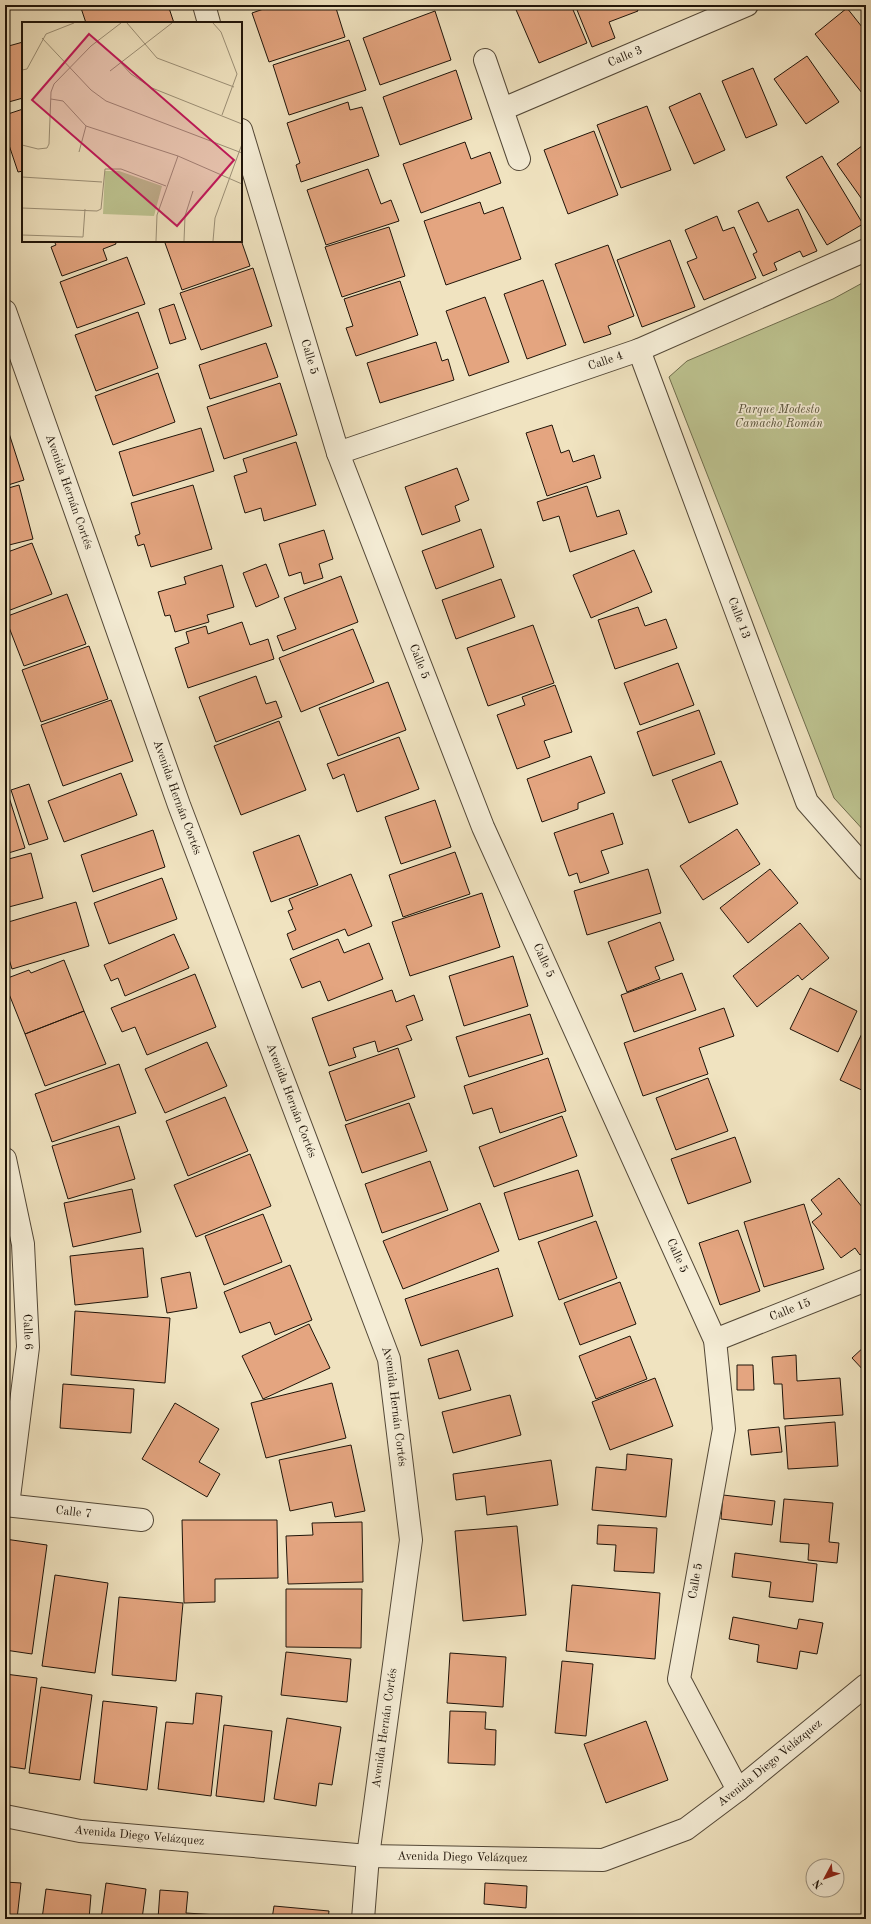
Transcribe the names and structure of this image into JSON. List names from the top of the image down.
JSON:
{
  "streets": {
    "street": [
      "Calle 3",
      "Calle 5",
      "Calle 4",
      "Avenida Hernán Cortés",
      "Calle 13",
      "Calle 15",
      "Calle 6",
      "Calle 7",
      "Avenida Diego Velázquez"
    ]
  },
  "crossings": [
    ["Calle 5", "Calle 4"],
    ["Calle 5", "Calle 15"],
    ["Calle 5", "Avenida Diego Velázquez"],
    ["Calle 4", "Calle 13"],
    ["Avenida Hernán Cortés", "Avenida Diego Velázquez"],
    ["Calle 6", "Calle 7"]
  ],
  "parks": ["Parque Modesto Camacho Román"],
  "north": "bottom left"
}
